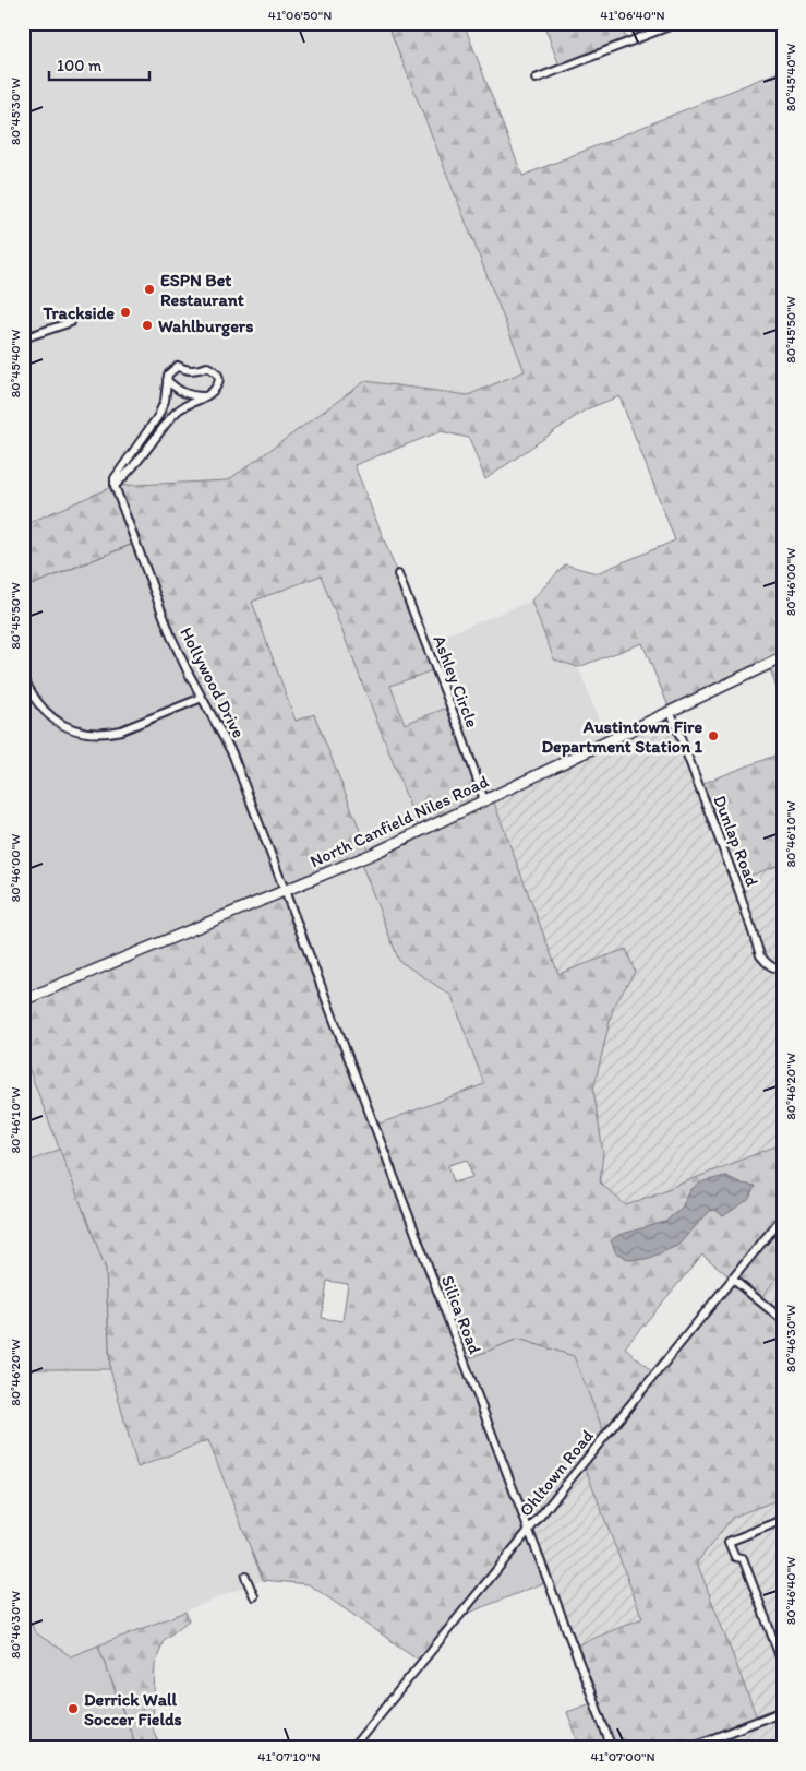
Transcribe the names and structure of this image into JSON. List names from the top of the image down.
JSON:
{
  "streets": {
    "main road": ["North Canfield Niles Road"],
    "street": [
      "Ashley Circle",
      "Hollywood Drive",
      "Dunlap Road",
      "Silica Road",
      "Ohltown Road"
    ]
  },
  "crossings": [
    ["Ashley Circle", "North Canfield Niles Road"],
    ["Hollywood Drive", "North Canfield Niles Road"],
    ["Hollywood Drive", "Silica Road"],
    ["North Canfield Niles Road", "Dunlap Road"],
    ["North Canfield Niles Road", "Silica Road"],
    ["Silica Road", "Ohltown Road"]
  ],
  "places": [
    "ESPN Bet Restaurant",
    "Trackside",
    "Wahlburgers",
    "Austintown Fire Department Station 1",
    "Derrick Wall Soccer Fields"
  ],
  "scale_bar": "100 m",
  "coordinates": [
    "41°06'50\"N",
    "41°06'40\"N",
    "80°45'40\"W",
    "80°45'30\"W",
    "80°45'50\"W",
    "80°46'00\"W",
    "80°46'10\"W",
    "80°46'20\"W",
    "80°46'30\"W",
    "80°46'40\"W",
    "41°07'10\"N",
    "41°07'00\"N"
  ]
}
